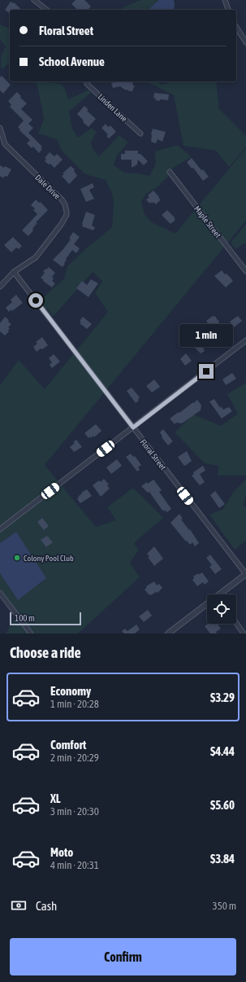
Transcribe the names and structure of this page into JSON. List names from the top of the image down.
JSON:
{
  "streets": {
    "street": [
      "Linden Lane",
      "Dale Drive",
      "Maple Street",
      "Floral Street"
    ]
  },
  "crossings": [
    ["Dale Drive", "Floral Street"]
  ],
  "places": ["Colony Pool Club"],
  "scale_bar": "100 m",
  "page": {
    "banner": ["Floral Street", "School Avenue"],
    "bubble": "1 min",
    "scale": "100 m",
    "heading": "Choose a ride",
    "list": [
      {
        "name": "Economy",
        "note": "1 min · 20:28",
        "value": "$3.29"
      },
      {
        "name": "Comfort",
        "note": "2 min · 20:29",
        "value": "$4.44"
      },
      {
        "name": "XL",
        "note": "3 min · 20:30",
        "value": "$5.60"
      },
      {
        "name": "Moto",
        "note": "4 min · 20:31",
        "value": "$3.84"
      }
    ],
    "pay": ["Cash", "350 m"],
    "buttons": "Confirm"
  }
}
